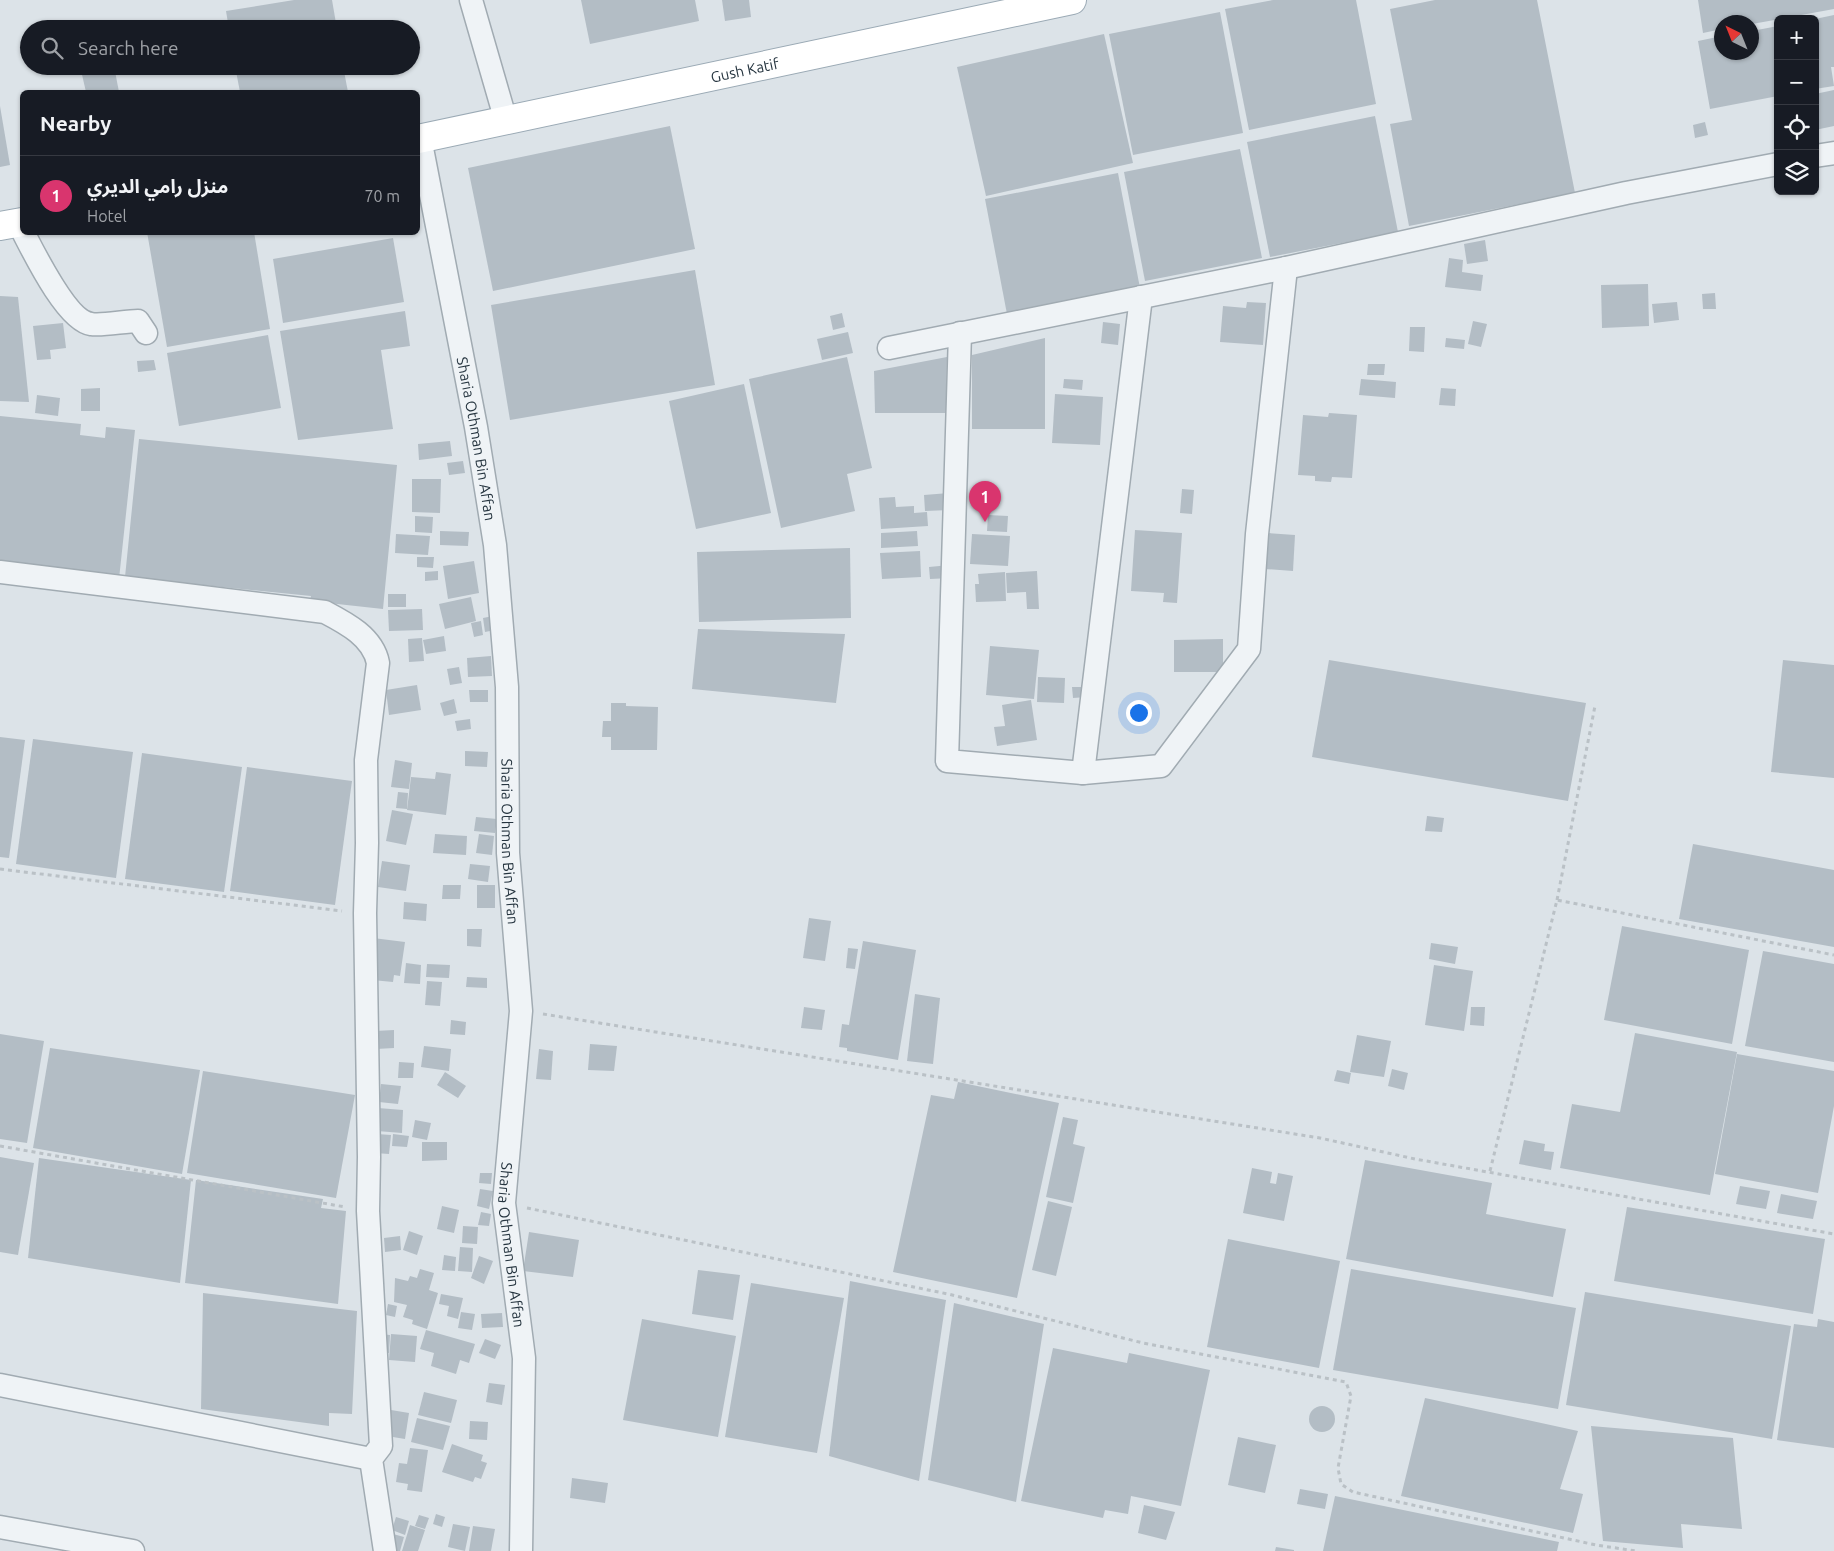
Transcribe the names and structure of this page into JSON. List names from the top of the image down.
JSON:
{
  "streets": {
    "main road": ["Gush Katif"],
    "street": ["Sharia Othman Bin Affan"]
  },
  "north": "top left",
  "page": {
    "map_buttons": ["+", "−"],
    "search": "Search here",
    "heading": "Nearby",
    "list": [
      {
        "mark": "1",
        "name": "منزل رامي الديري",
        "note": "Hotel",
        "value": "70 m"
      }
    ],
    "pins": "1"
  }
}
